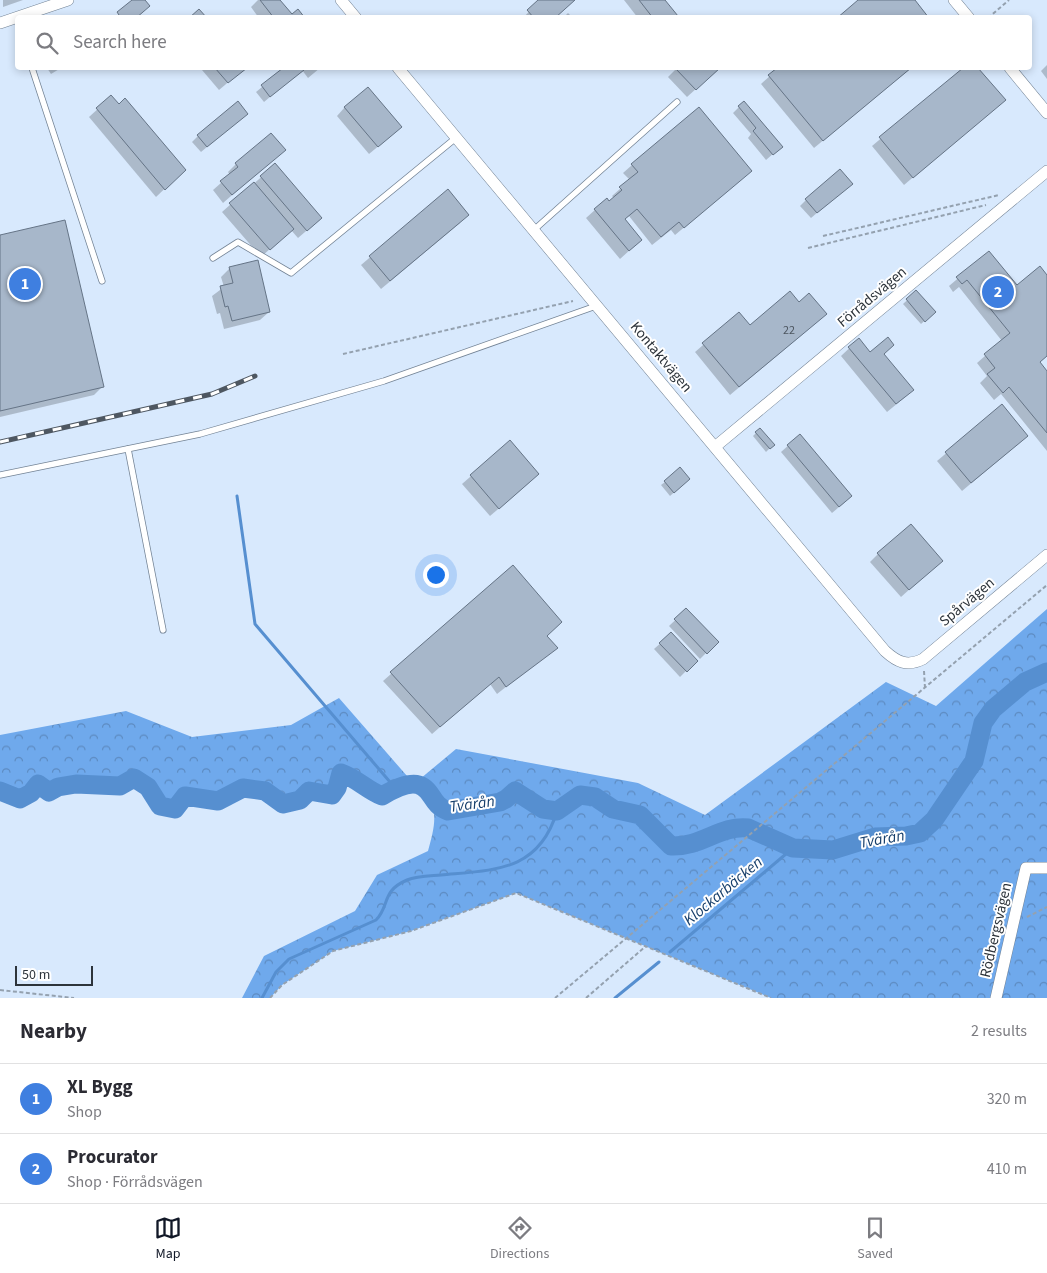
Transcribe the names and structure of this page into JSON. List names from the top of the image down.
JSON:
{
  "streets": {
    "street": [
      "Förrådsvägen",
      "Kontaktvägen",
      "Spårvägen",
      "Rödbergsvägen"
    ]
  },
  "crossings": [
    ["Förrådsvägen", "Kontaktvägen"],
    ["Kontaktvägen", "Spårvägen"]
  ],
  "water": ["Tvärån", "Klockarbäcken"],
  "house_numbers": ["22"],
  "scale_bar": "50 m",
  "page": {
    "search": "Search here",
    "pins": ["1", "2"],
    "scale": "50 m",
    "heading": ["Nearby", "2 results"],
    "list": [
      {
        "mark": "1",
        "name": "XL Bygg",
        "note": "Shop",
        "value": "320 m"
      },
      {
        "mark": "2",
        "name": "Procurator",
        "note": "Shop · Förrådsvägen",
        "value": "410 m"
      }
    ],
    "nav": ["Map", "Directions", "Saved"]
  }
}
